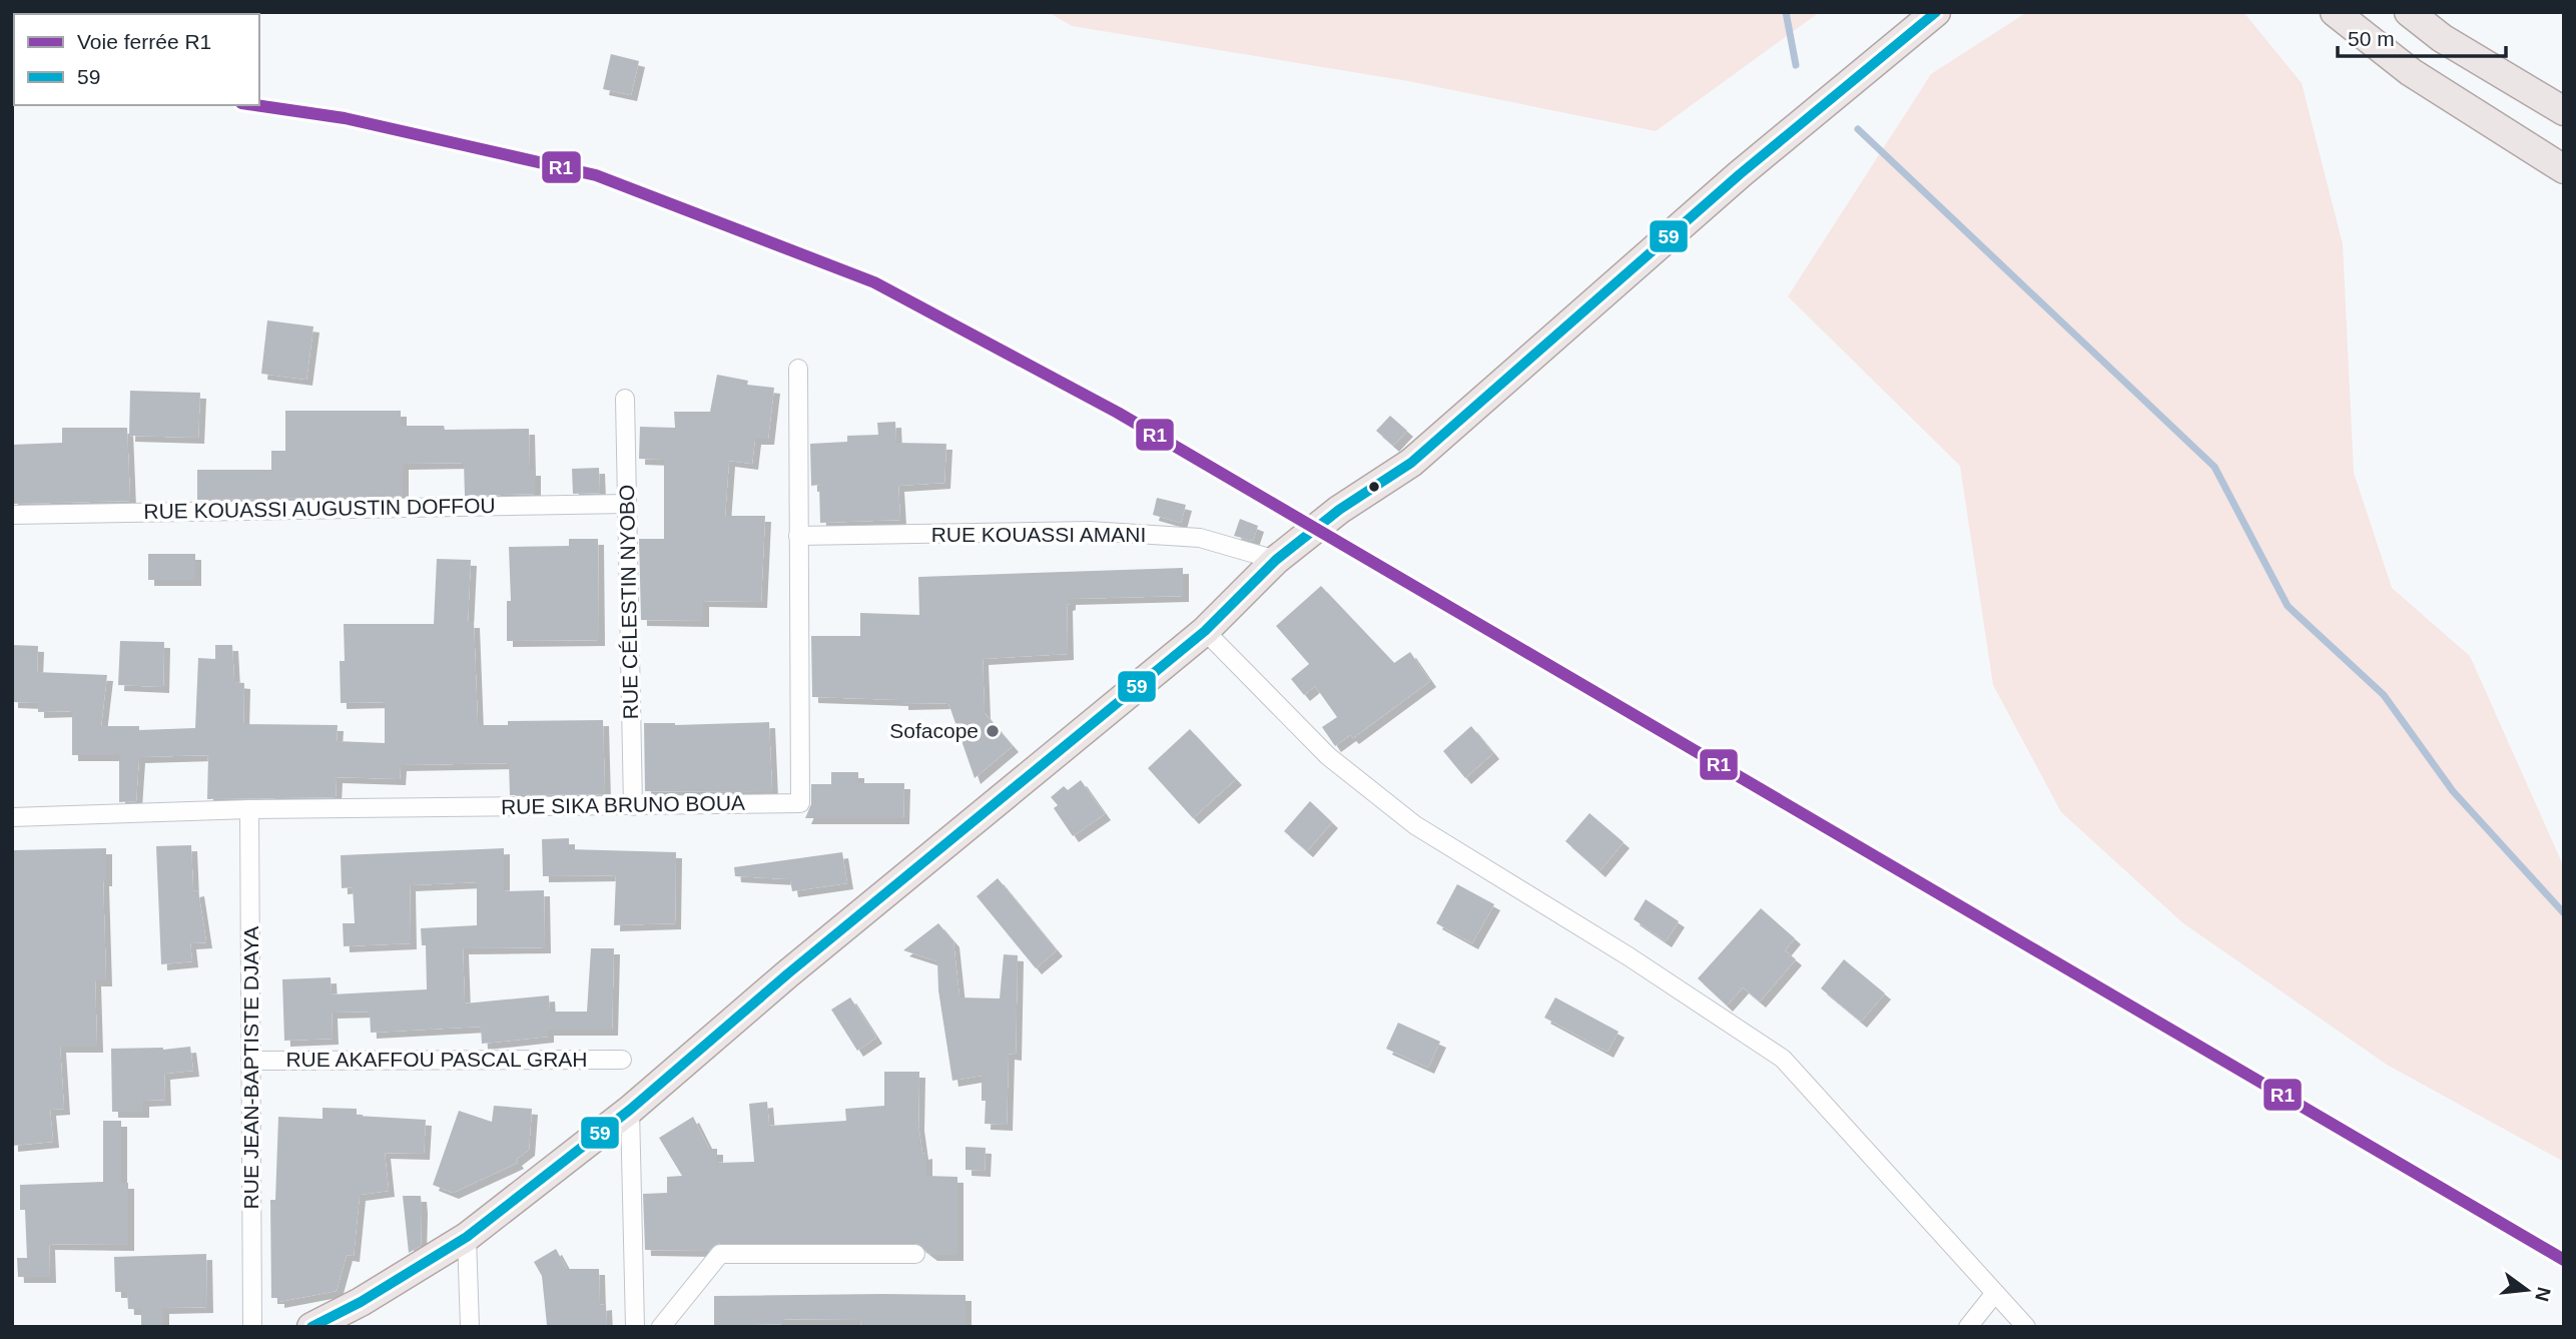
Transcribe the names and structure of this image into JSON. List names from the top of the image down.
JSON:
{
  "streets": {
    "street": [
      "RUE KOUASSI AUGUSTIN DOFFOU",
      "RUE KOUASSI AMANI",
      "RUE CÉLESTIN NYOBO",
      "RUE SIKA BRUNO BOUA",
      "RUE AKAFFOU PASCAL GRAH",
      "RUE JEAN-BAPTISTE DJAYA"
    ]
  },
  "crossings": [
    ["RUE KOUASSI AUGUSTIN DOFFOU", "RUE CÉLESTIN NYOBO"],
    ["RUE KOUASSI AMANI", "RUE SIKA BRUNO BOUA"],
    ["RUE CÉLESTIN NYOBO", "RUE SIKA BRUNO BOUA"],
    ["RUE SIKA BRUNO BOUA", "RUE JEAN-BAPTISTE DJAYA"],
    ["RUE AKAFFOU PASCAL GRAH", "RUE JEAN-BAPTISTE DJAYA"]
  ],
  "places": ["Sofacope"],
  "lines": ["transit line 59", "rail line R1"],
  "legend": ["Voie ferrée R1", "59"],
  "scale_bar": "50 m",
  "north": "right"
}
